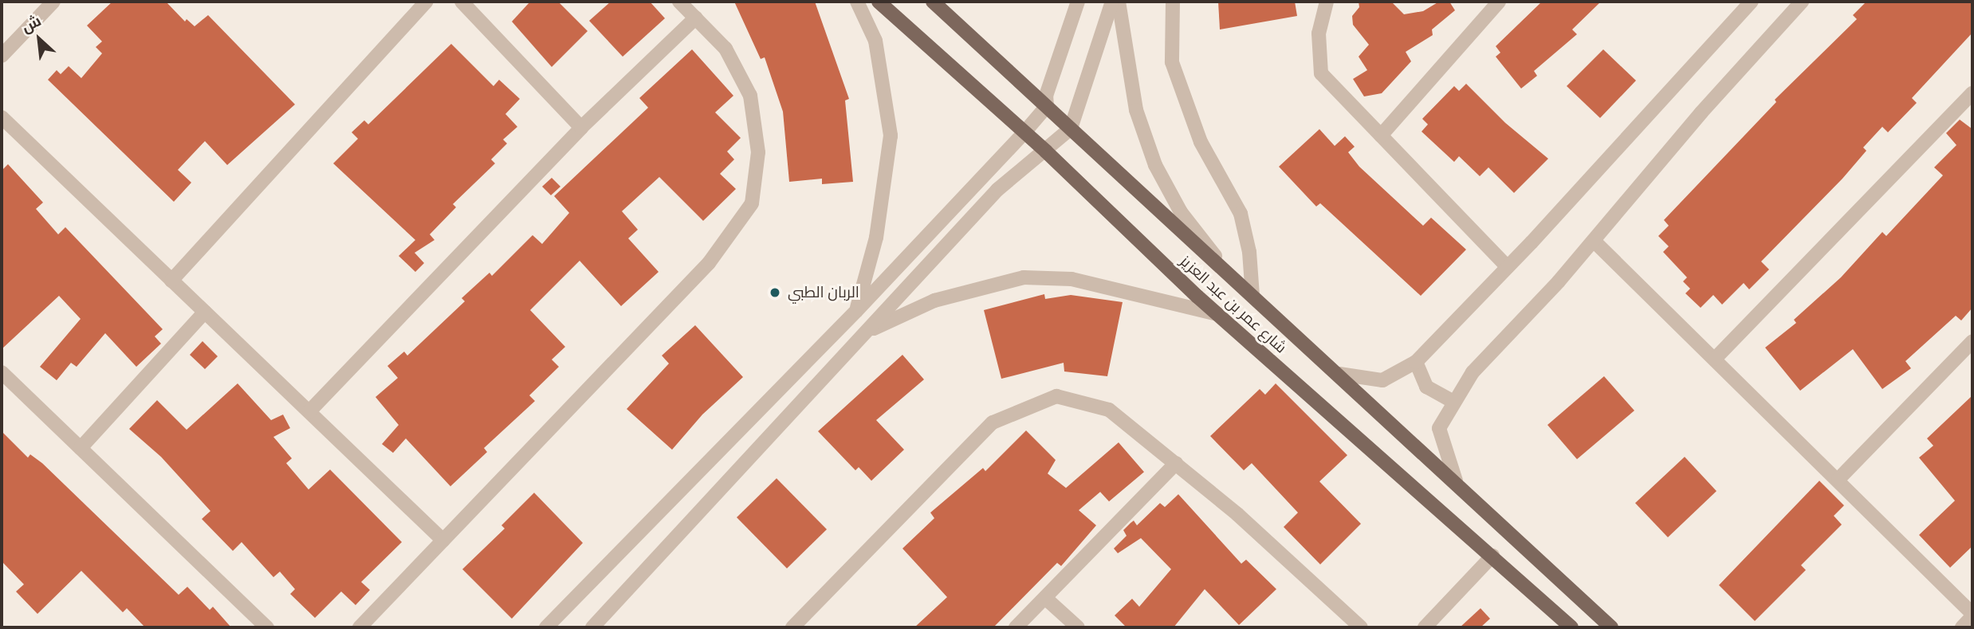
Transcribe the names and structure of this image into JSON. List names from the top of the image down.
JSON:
{
  "streets": {
    "main road": ["شارع عمر بن عبد العزيز"]
  },
  "places": ["الربان الطبي"],
  "north": "top left"
}
